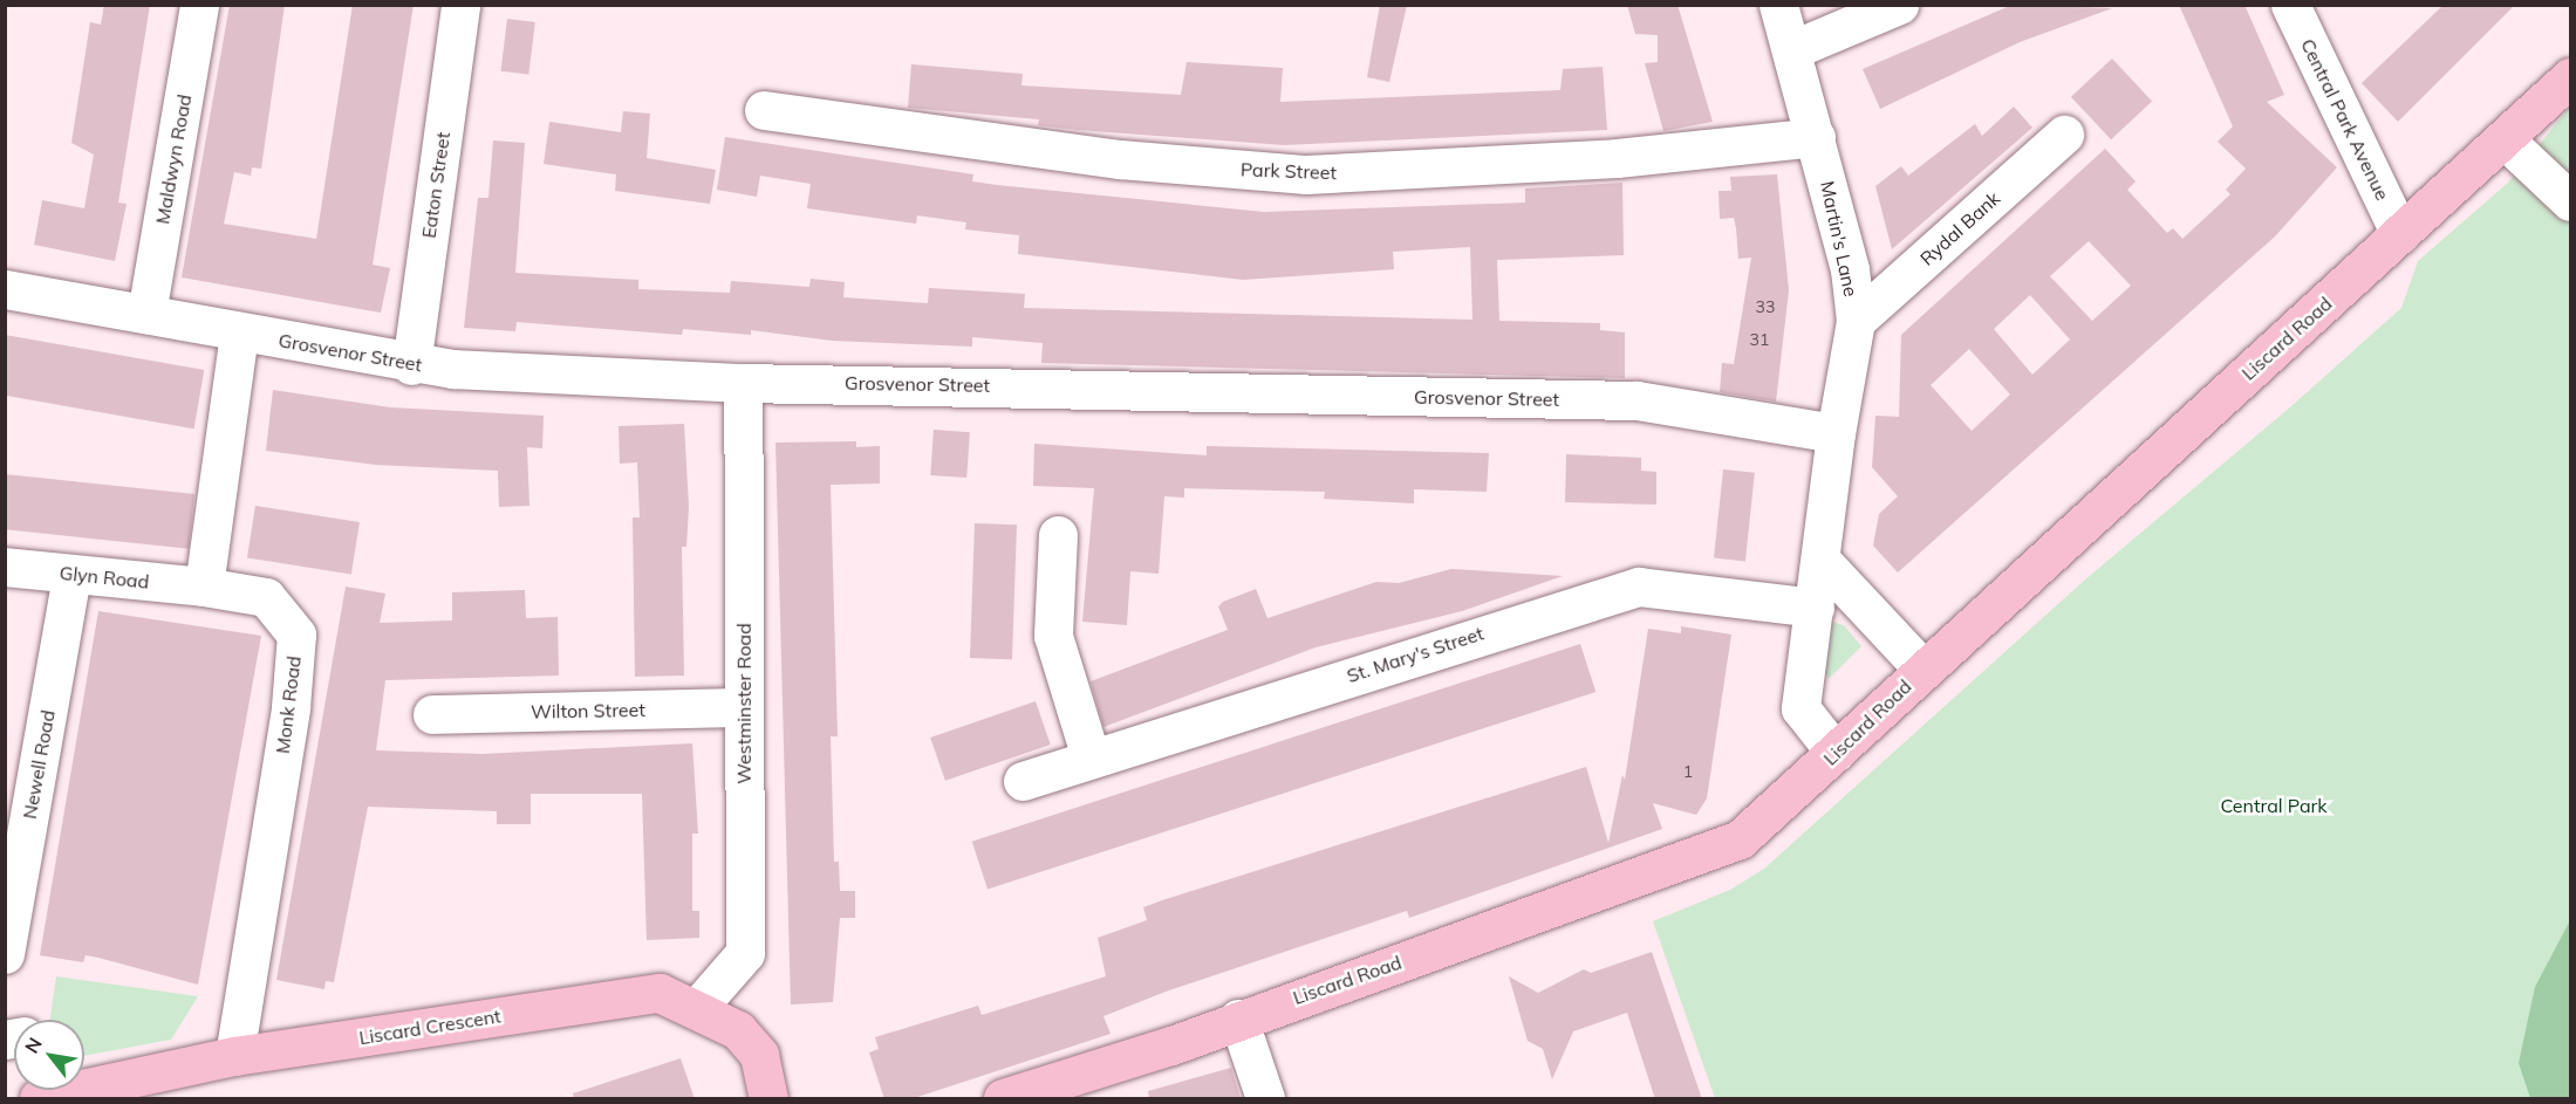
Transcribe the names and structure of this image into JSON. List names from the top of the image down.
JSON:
{
  "streets": {
    "main road": ["Liscard Road", "Liscard Crescent"],
    "street": [
      "Central Park Avenue",
      "Maldwyn Road",
      "Park Street",
      "Eaton Street",
      "Rydal Bank",
      "Martin's Lane",
      "Grosvenor Street",
      "Glyn Road",
      "St. Mary's Street",
      "Westminster Road",
      "Monk Road",
      "Wilton Street",
      "Newell Road"
    ]
  },
  "crossings": [
    ["Central Park Avenue", "Liscard Road"],
    ["Maldwyn Road", "Grosvenor Street"],
    ["Park Street", "Martin's Lane"],
    ["Eaton Street", "Grosvenor Street"],
    ["Rydal Bank", "Martin's Lane"],
    ["Martin's Lane", "Liscard Road"],
    ["Martin's Lane", "Grosvenor Street"],
    ["Martin's Lane", "St. Mary's Street"],
    ["Grosvenor Street", "Westminster Road"],
    ["Glyn Road", "Monk Road"],
    ["Glyn Road", "Newell Road"],
    ["Westminster Road", "Wilton Street"],
    ["Westminster Road", "Liscard Crescent"],
    ["Monk Road", "Liscard Crescent"]
  ],
  "parks": ["Central Park"],
  "house_numbers": ["33", "31", "1"],
  "north": "top left"
}
